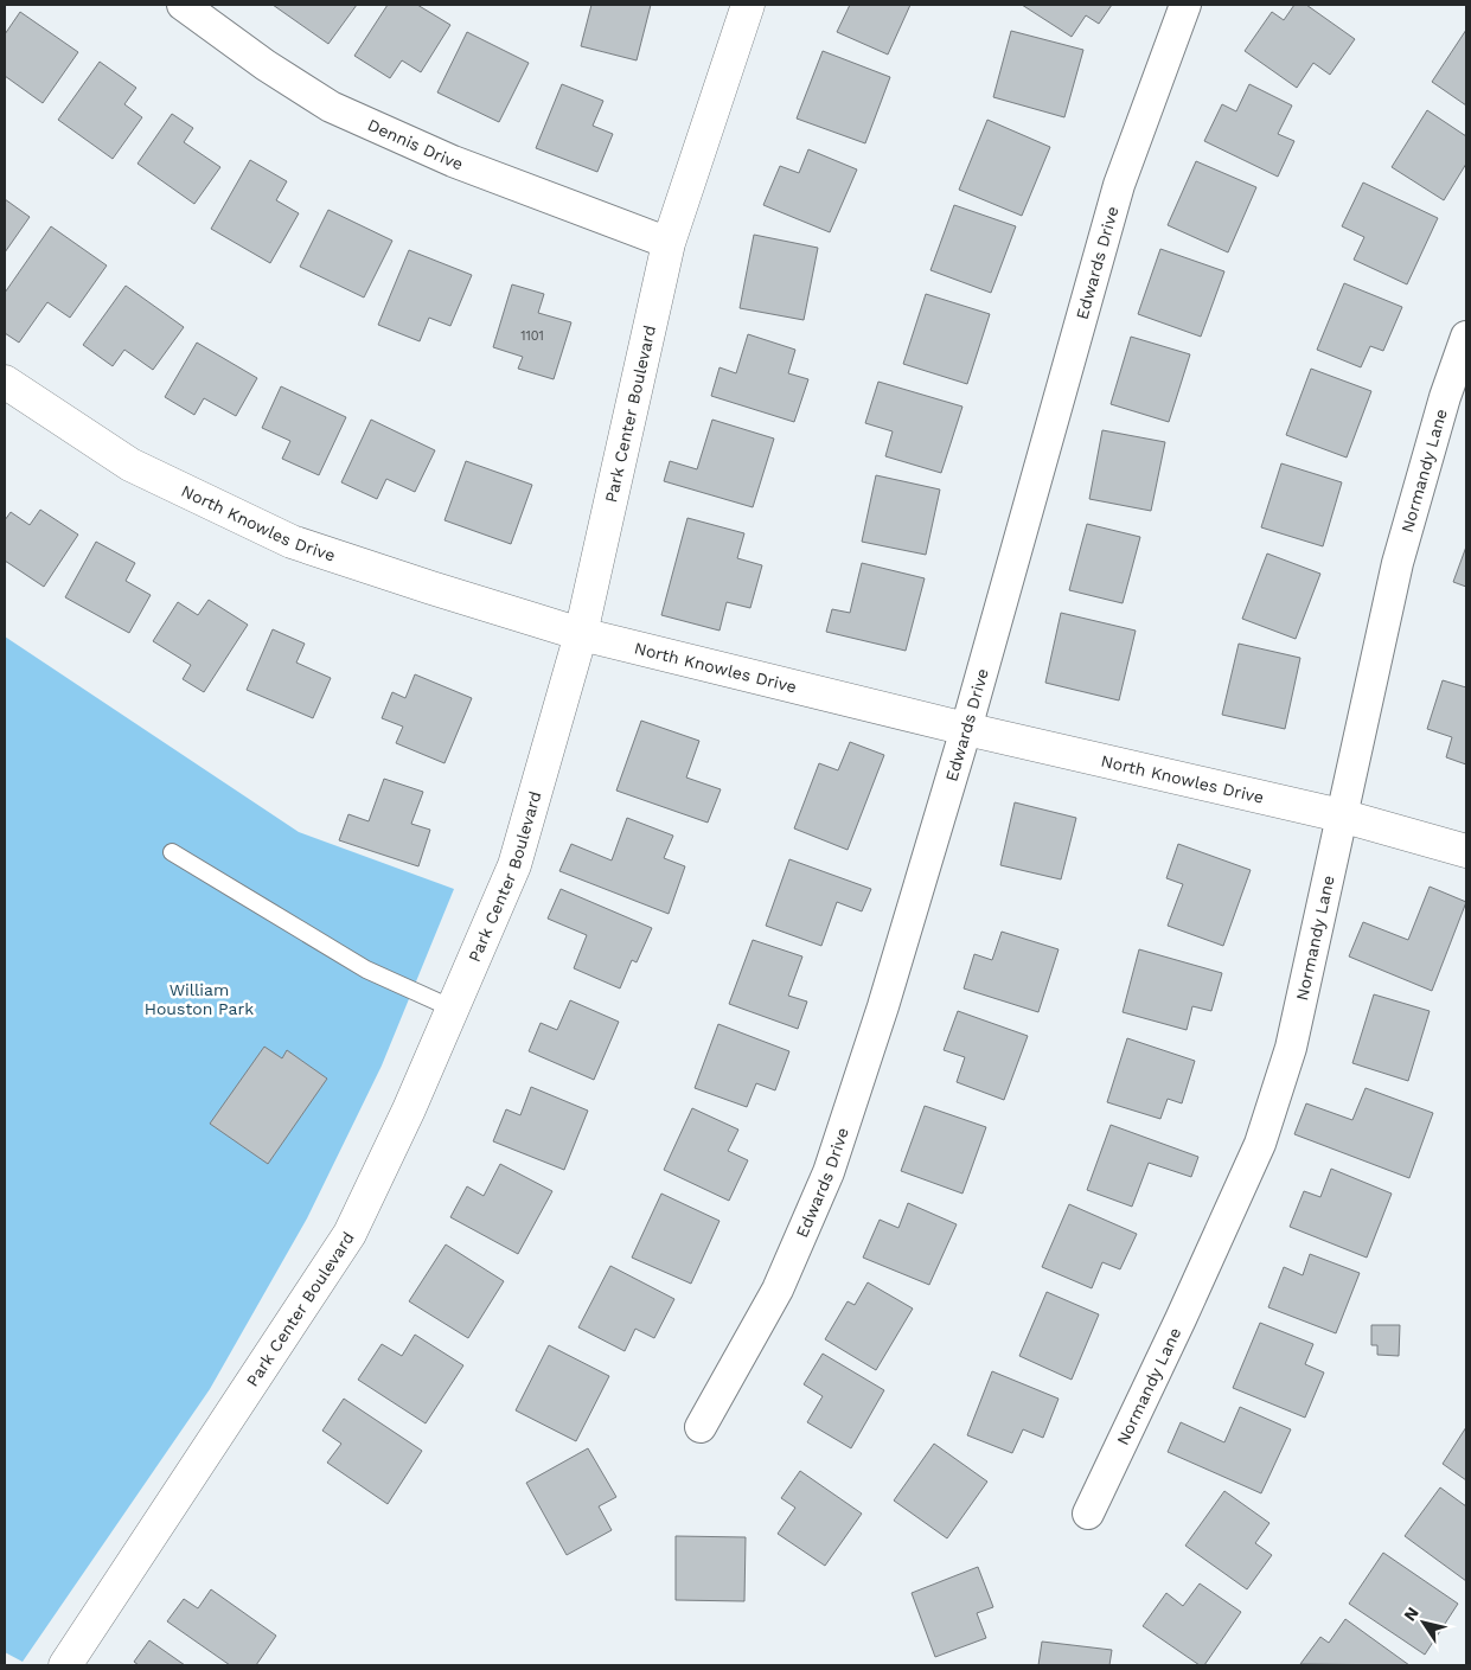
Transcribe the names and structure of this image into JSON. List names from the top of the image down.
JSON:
{
  "streets": {
    "street": [
      "Dennis Drive",
      "Edwards Drive",
      "Park Center Boulevard",
      "Normandy Lane",
      "North Knowles Drive"
    ]
  },
  "crossings": [
    ["Dennis Drive", "Park Center Boulevard"],
    ["Edwards Drive", "North Knowles Drive"],
    ["Park Center Boulevard", "North Knowles Drive"],
    ["Normandy Lane", "North Knowles Drive"]
  ],
  "parks": ["William Houston Park"],
  "house_numbers": ["1101"],
  "north": "top left"
}
